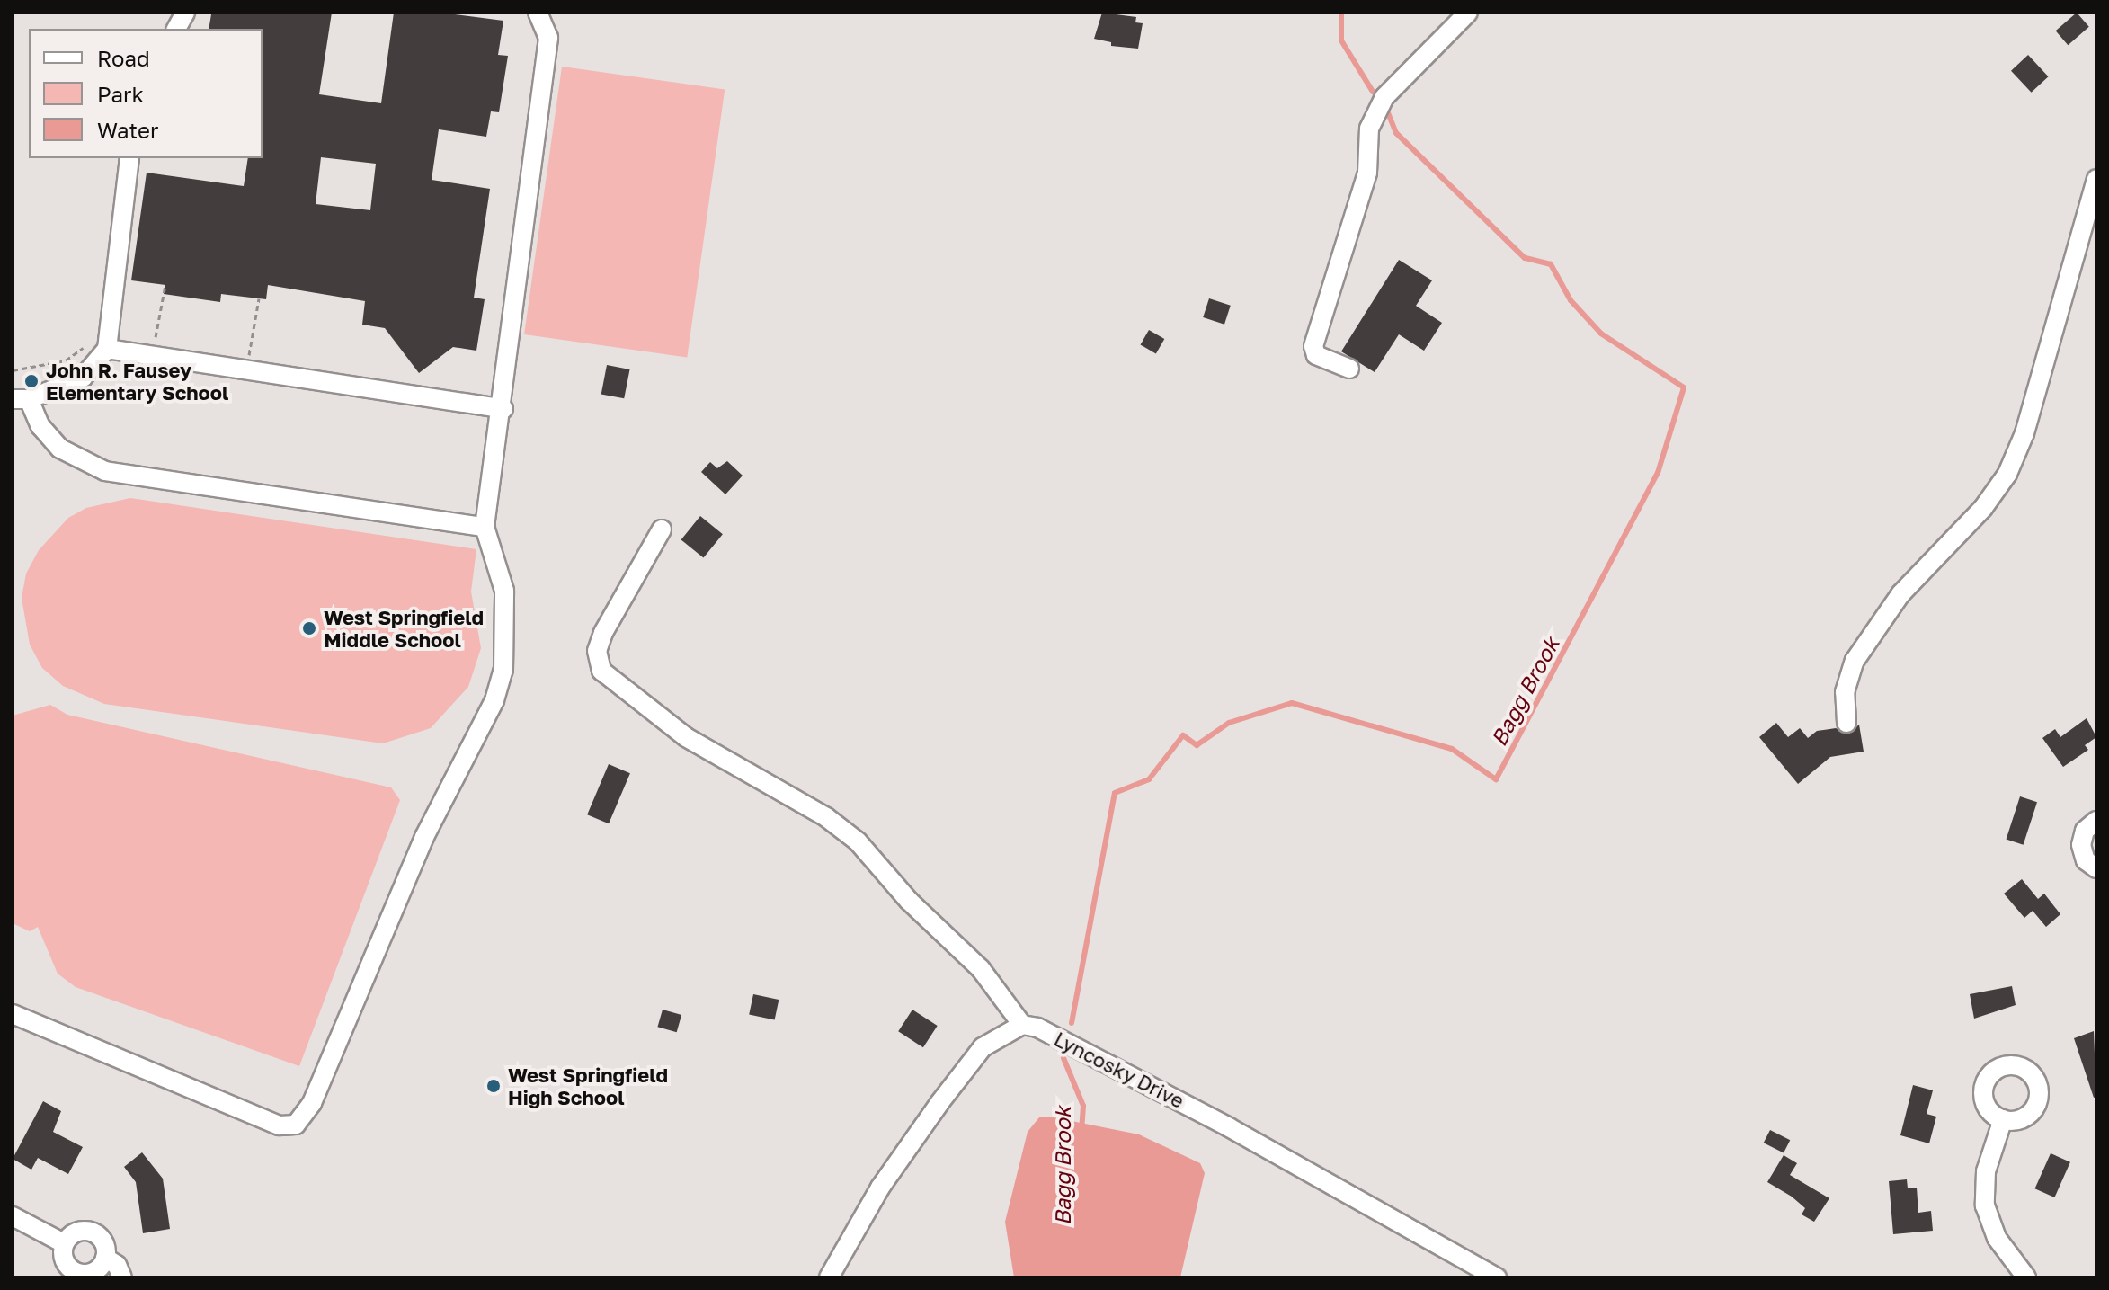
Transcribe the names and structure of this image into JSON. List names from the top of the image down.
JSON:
{
  "streets": {
    "street": ["Lyncosky Drive"]
  },
  "water": ["Bagg Brook"],
  "places": ["John R. Fausey Elementary School", "West Springfield Middle School", "West Springfield High School"],
  "legend": ["Road", "Park", "Water"]
}
